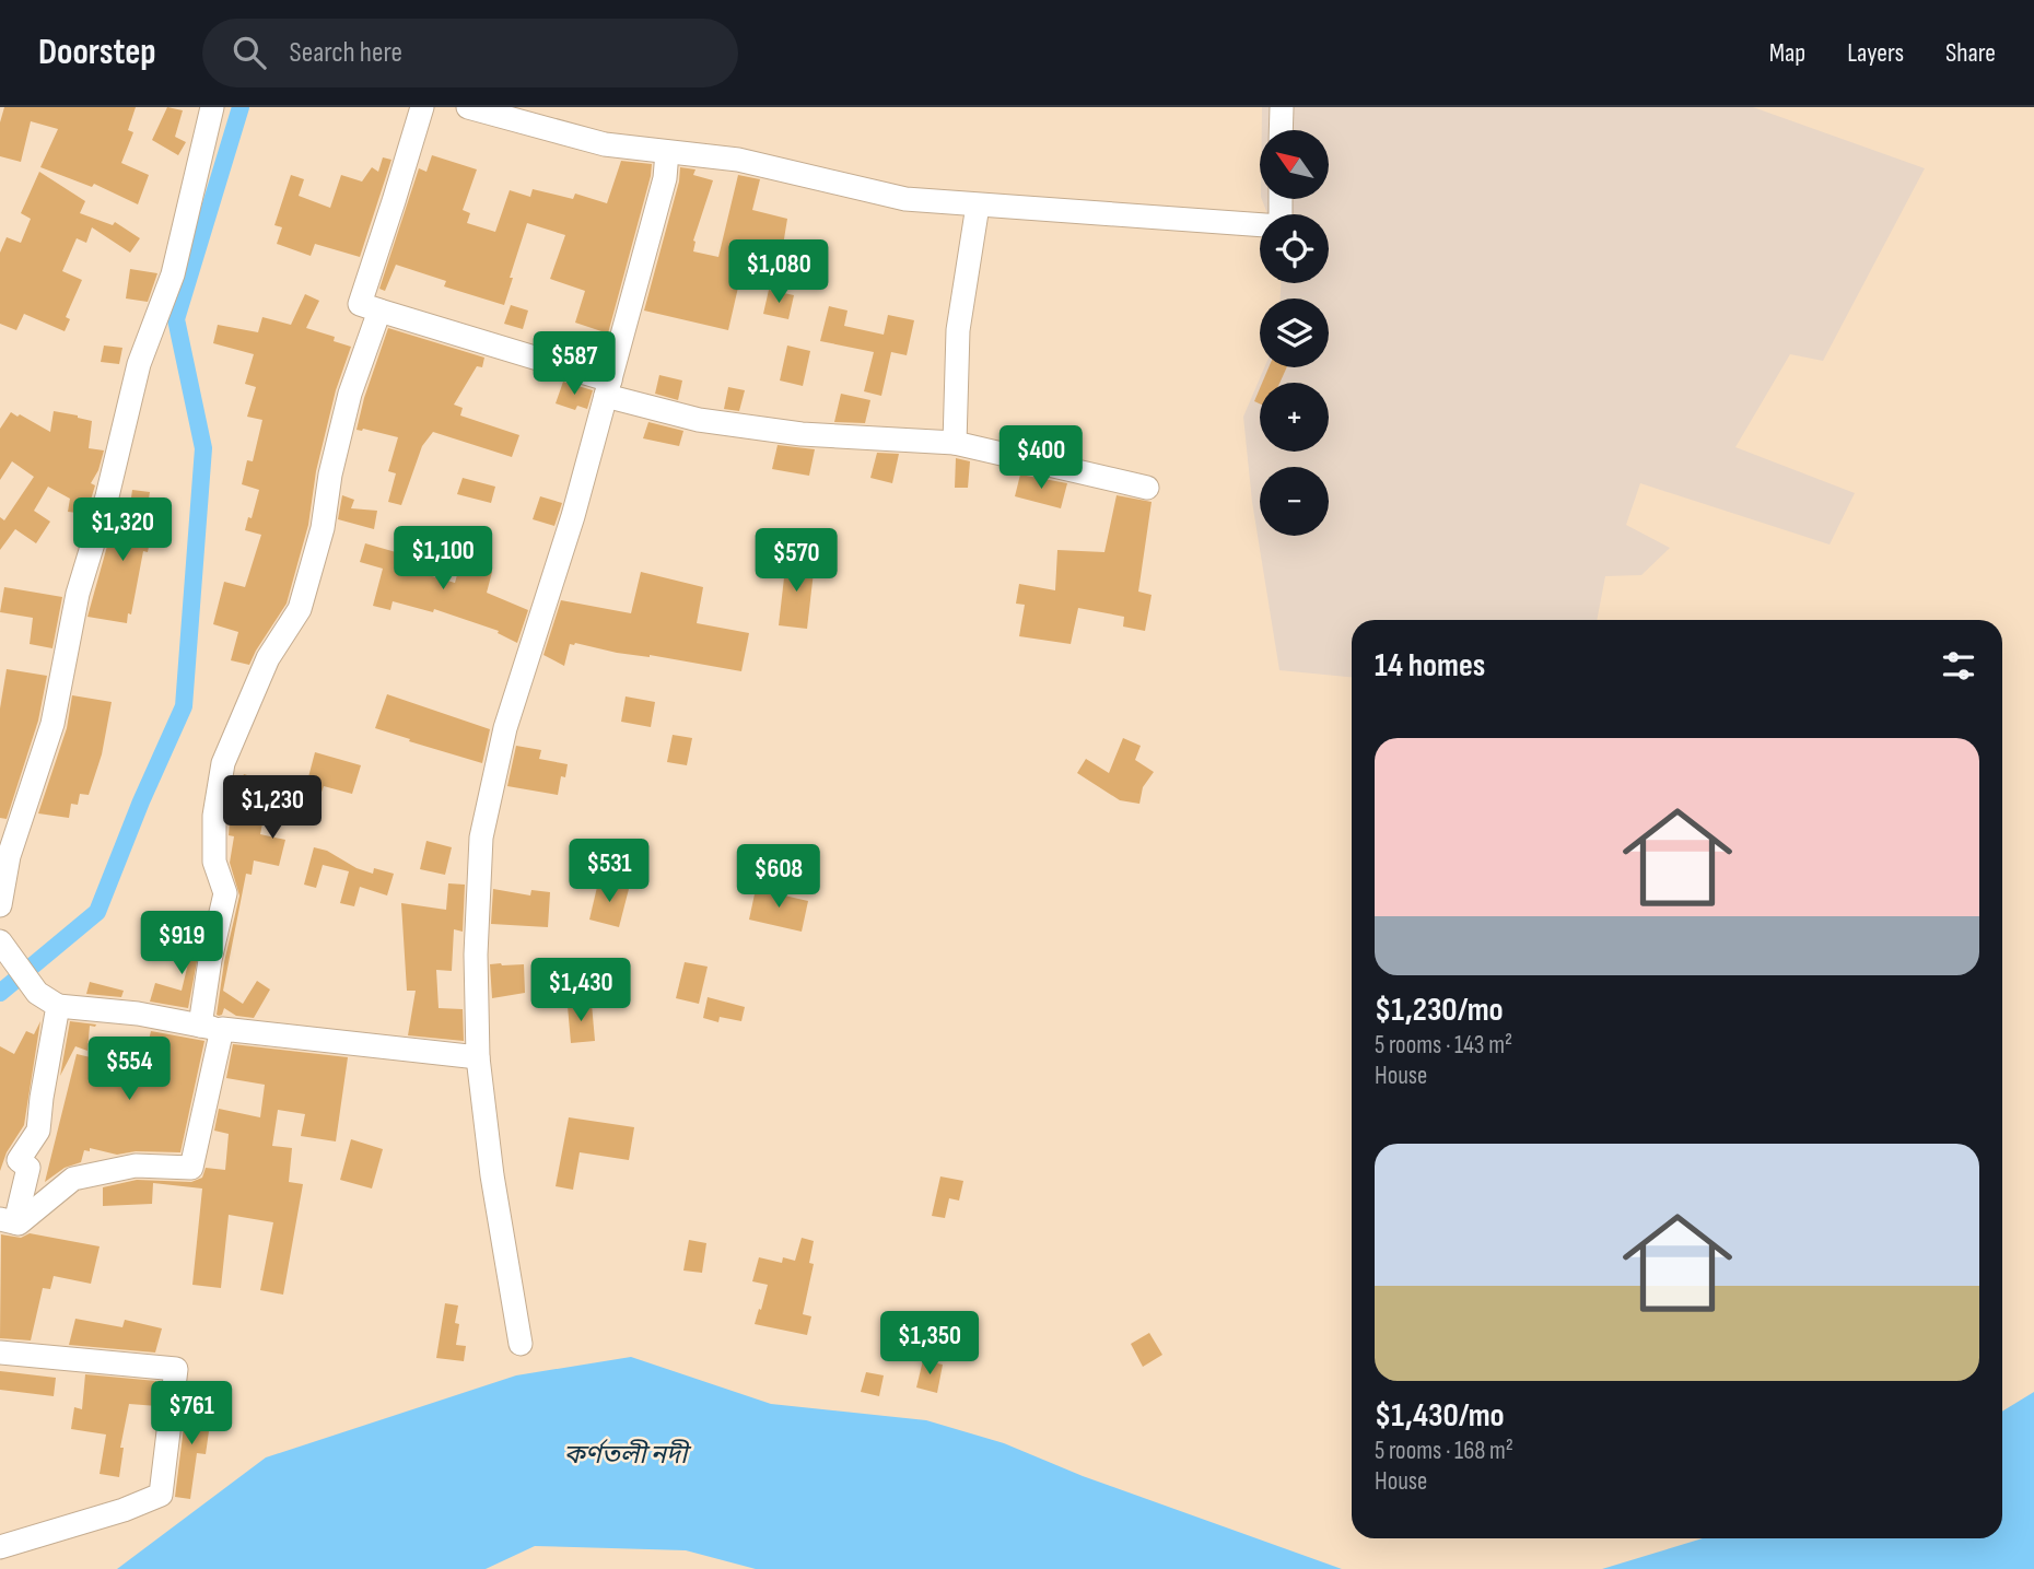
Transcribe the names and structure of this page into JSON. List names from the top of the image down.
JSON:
{
  "water": ["কর্ণতলী নদী"],
  "north": "top left",
  "page": {
    "header": "Doorstep",
    "search": "Search here",
    "nav": ["Map", "Layers", "Share"],
    "map_buttons": ["+", "−"],
    "price": [
      "$1,080",
      "$587",
      "$400",
      "$1,320",
      "$1,100",
      "$570",
      "$1,230",
      "$531",
      "$608",
      "$919",
      "$1,430",
      "$554",
      "$1,350",
      "$761"
    ],
    "heading": "14 homes",
    "list": [
      {
        "name": "$1,230/mo",
        "note": "5 rooms · 143 m² · House"
      },
      {
        "name": "$1,430/mo",
        "note": "5 rooms · 168 m² · House"
      }
    ]
  }
}
